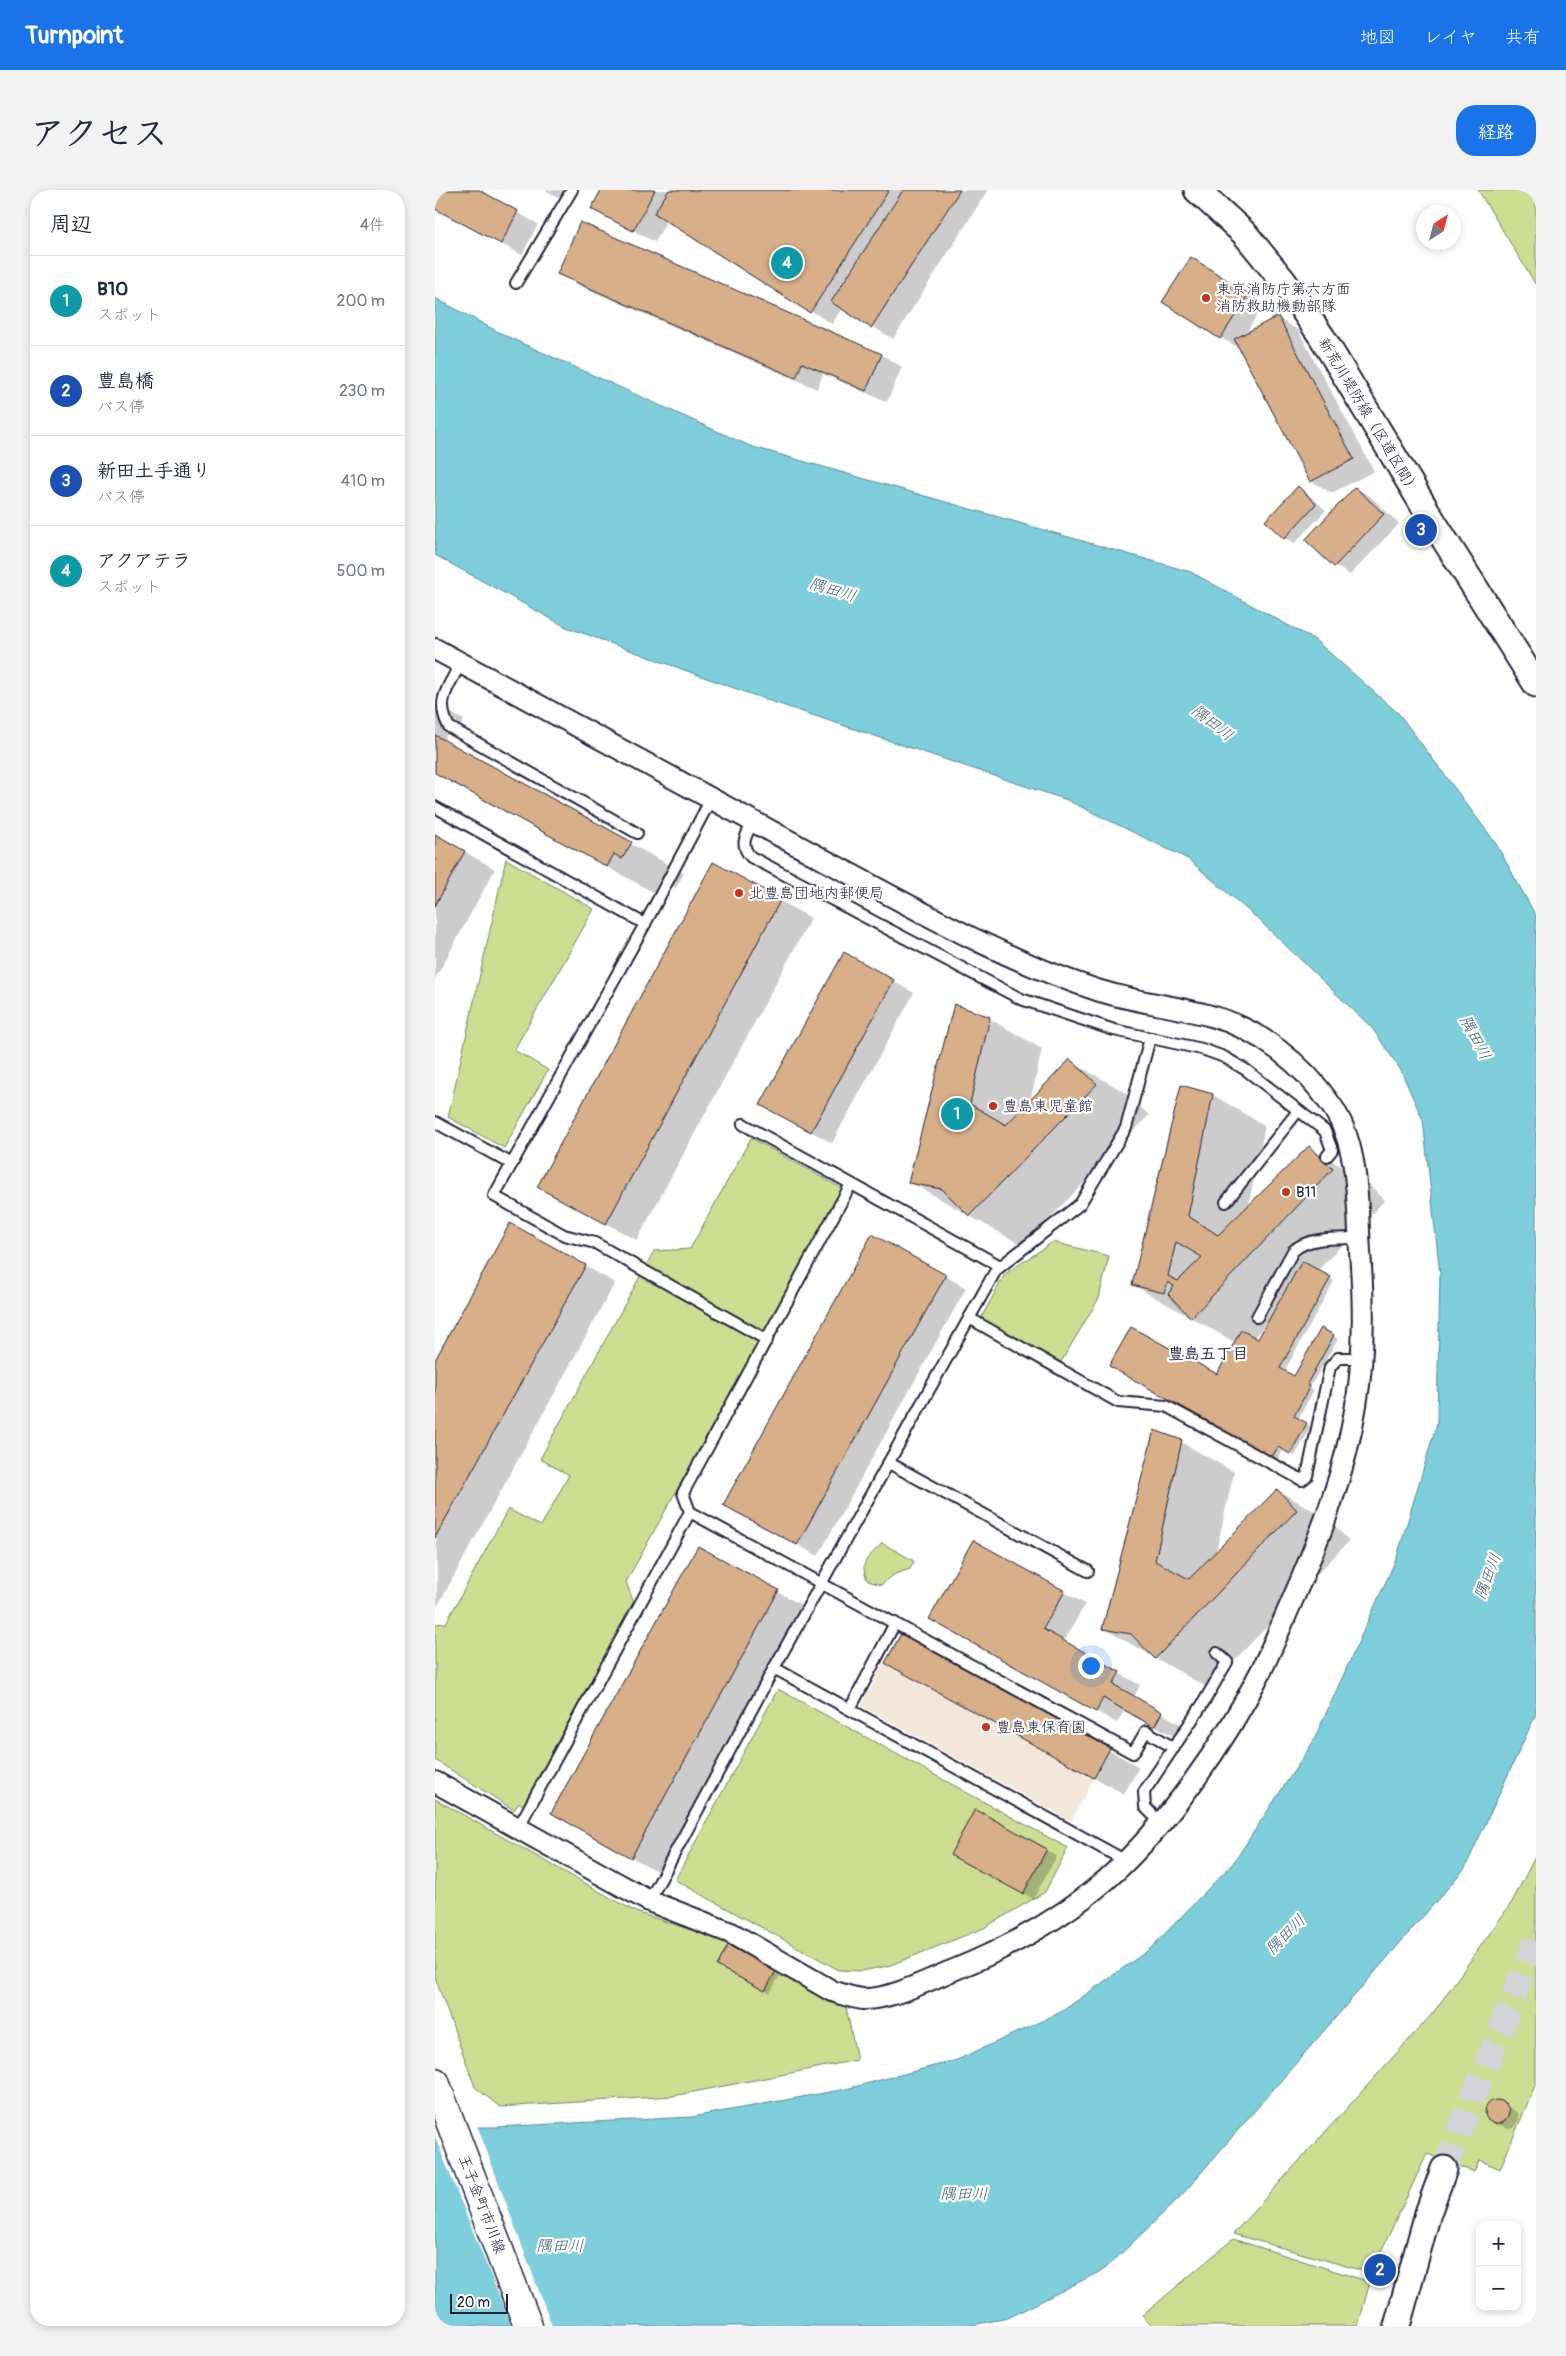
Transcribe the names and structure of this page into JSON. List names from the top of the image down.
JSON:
{
  "streets": {
    "main road": ["王子金町市川線"],
    "street": ["新荒川堤防線（区道区間）"]
  },
  "districts": ["豊島五丁目"],
  "water": ["隅田川"],
  "places": [
    "東京消防庁第六方面 消防救助機動部隊",
    "北豊島団地内郵便局",
    "豊島東児童館",
    "B11",
    "豊島東保育園"
  ],
  "scale_bar": "20 m",
  "north": "top right",
  "page": {
    "header": "Turnpoint",
    "nav": ["地図", "レイヤ", "共有"],
    "title": "アクセス",
    "buttons": "経路",
    "heading": ["周辺", "4件"],
    "pins": [
      "4",
      "3",
      "1",
      "2"
    ],
    "list": [
      {
        "mark": "1",
        "name": "B10",
        "note": "スポット",
        "value": "200 m"
      },
      {
        "mark": "2",
        "name": "豊島橋",
        "note": "バス停",
        "value": "230 m"
      },
      {
        "mark": "3",
        "name": "新田土手通り",
        "note": "バス停",
        "value": "410 m"
      },
      {
        "mark": "4",
        "name": "アクアテラ",
        "note": "スポット",
        "value": "500 m"
      }
    ],
    "map_buttons": ["+", "−"],
    "scale": "20 m"
  }
}
